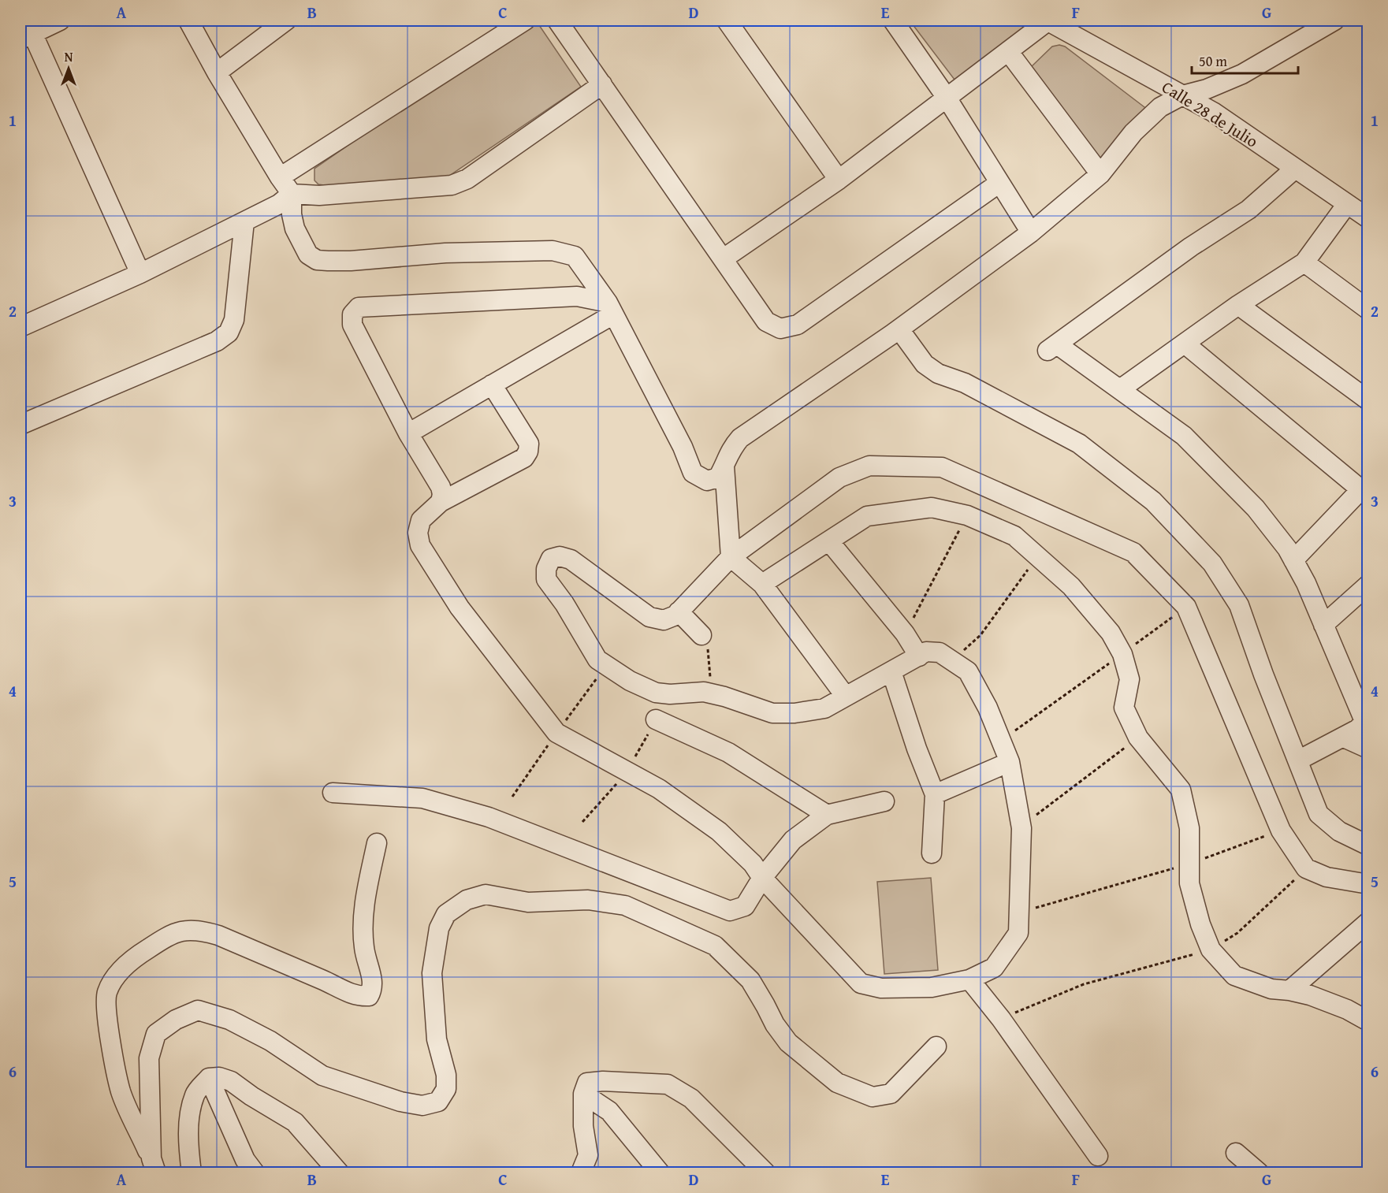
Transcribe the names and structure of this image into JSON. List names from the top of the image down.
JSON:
{
  "streets": {
    "street": ["Calle 28 de Julio"]
  },
  "scale_bar": "50 m",
  "north": "top",
  "grid": {
    "columns": [
      "A",
      "B",
      "C",
      "D",
      "E",
      "F",
      "G"
    ],
    "rows": [
      "1",
      "2",
      "3",
      "4",
      "5",
      "6"
    ]
  }
}
